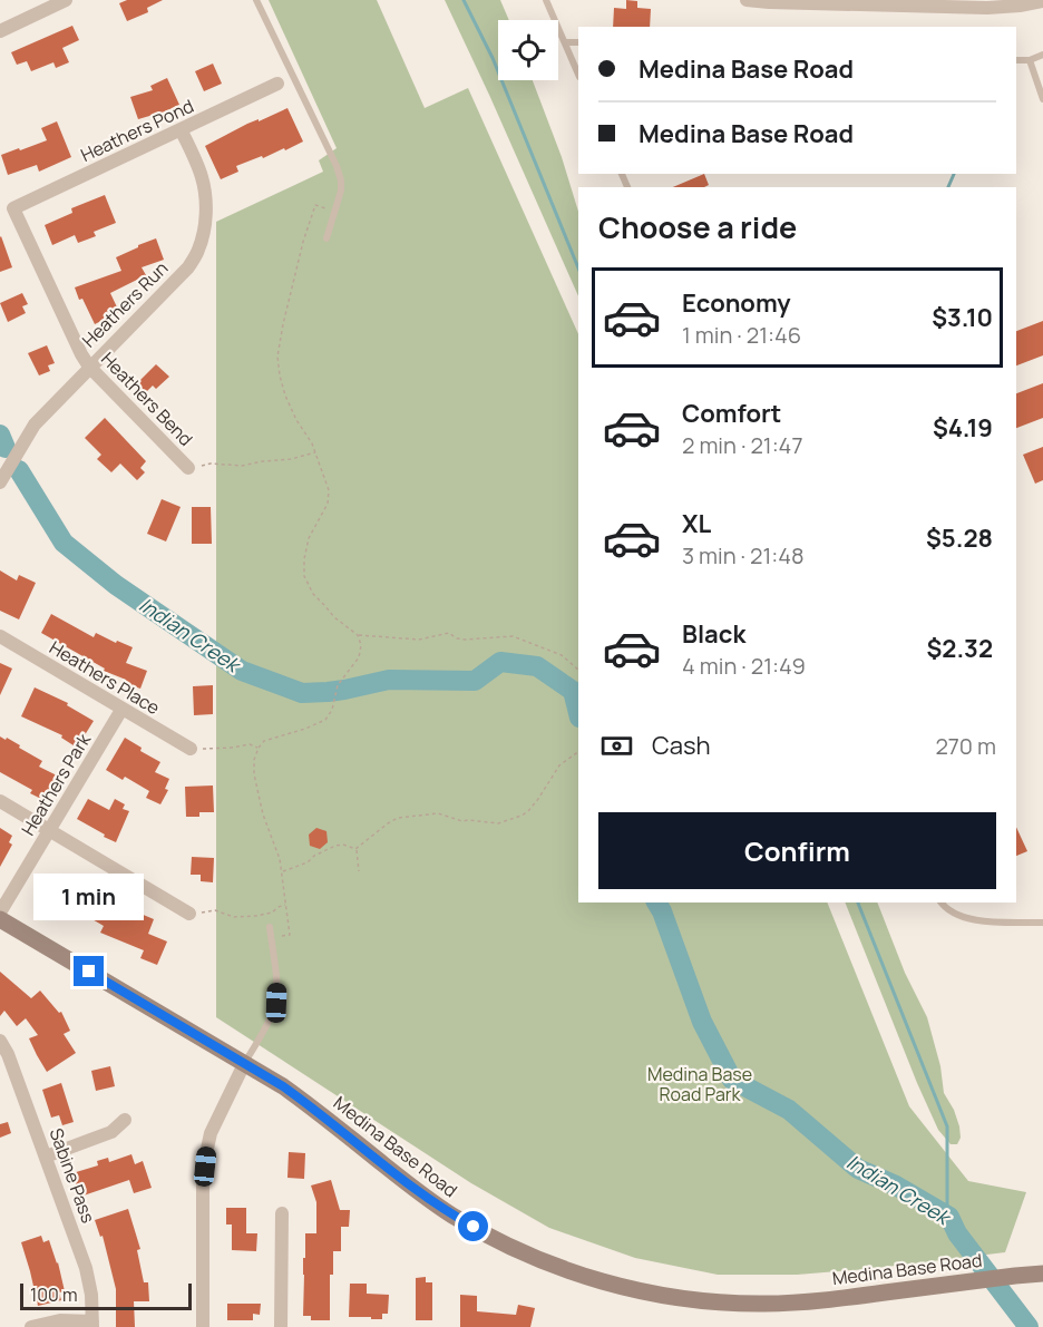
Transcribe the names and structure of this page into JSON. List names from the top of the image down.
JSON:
{
  "streets": {
    "street": [
      "Heathers Pond",
      "Heathers Run",
      "Heathers Bend",
      "Heathers Place",
      "Heathers Park",
      "Medina Base Road",
      "Sabine Pass"
    ]
  },
  "crossings": [
    ["Heathers Pond", "Heathers Run"],
    ["Heathers Pond", "Heathers Bend"],
    ["Heathers Run", "Heathers Bend"],
    ["Heathers Place", "Heathers Park"]
  ],
  "water": ["Indian Creek"],
  "parks": ["Medina Base Road Park"],
  "scale_bar": "100 m",
  "page": {
    "banner": ["Medina Base Road", "Medina Base Road"],
    "heading": "Choose a ride",
    "list": [
      {
        "name": "Economy",
        "note": "1 min · 21:46",
        "value": "$3.10"
      },
      {
        "name": "Comfort",
        "note": "2 min · 21:47",
        "value": "$4.19"
      },
      {
        "name": "XL",
        "note": "3 min · 21:48",
        "value": "$5.28"
      },
      {
        "name": "Black",
        "note": "4 min · 21:49",
        "value": "$2.32"
      }
    ],
    "pay": ["Cash", "270 m"],
    "buttons": "Confirm",
    "bubble": "1 min",
    "scale": "100 m"
  }
}
